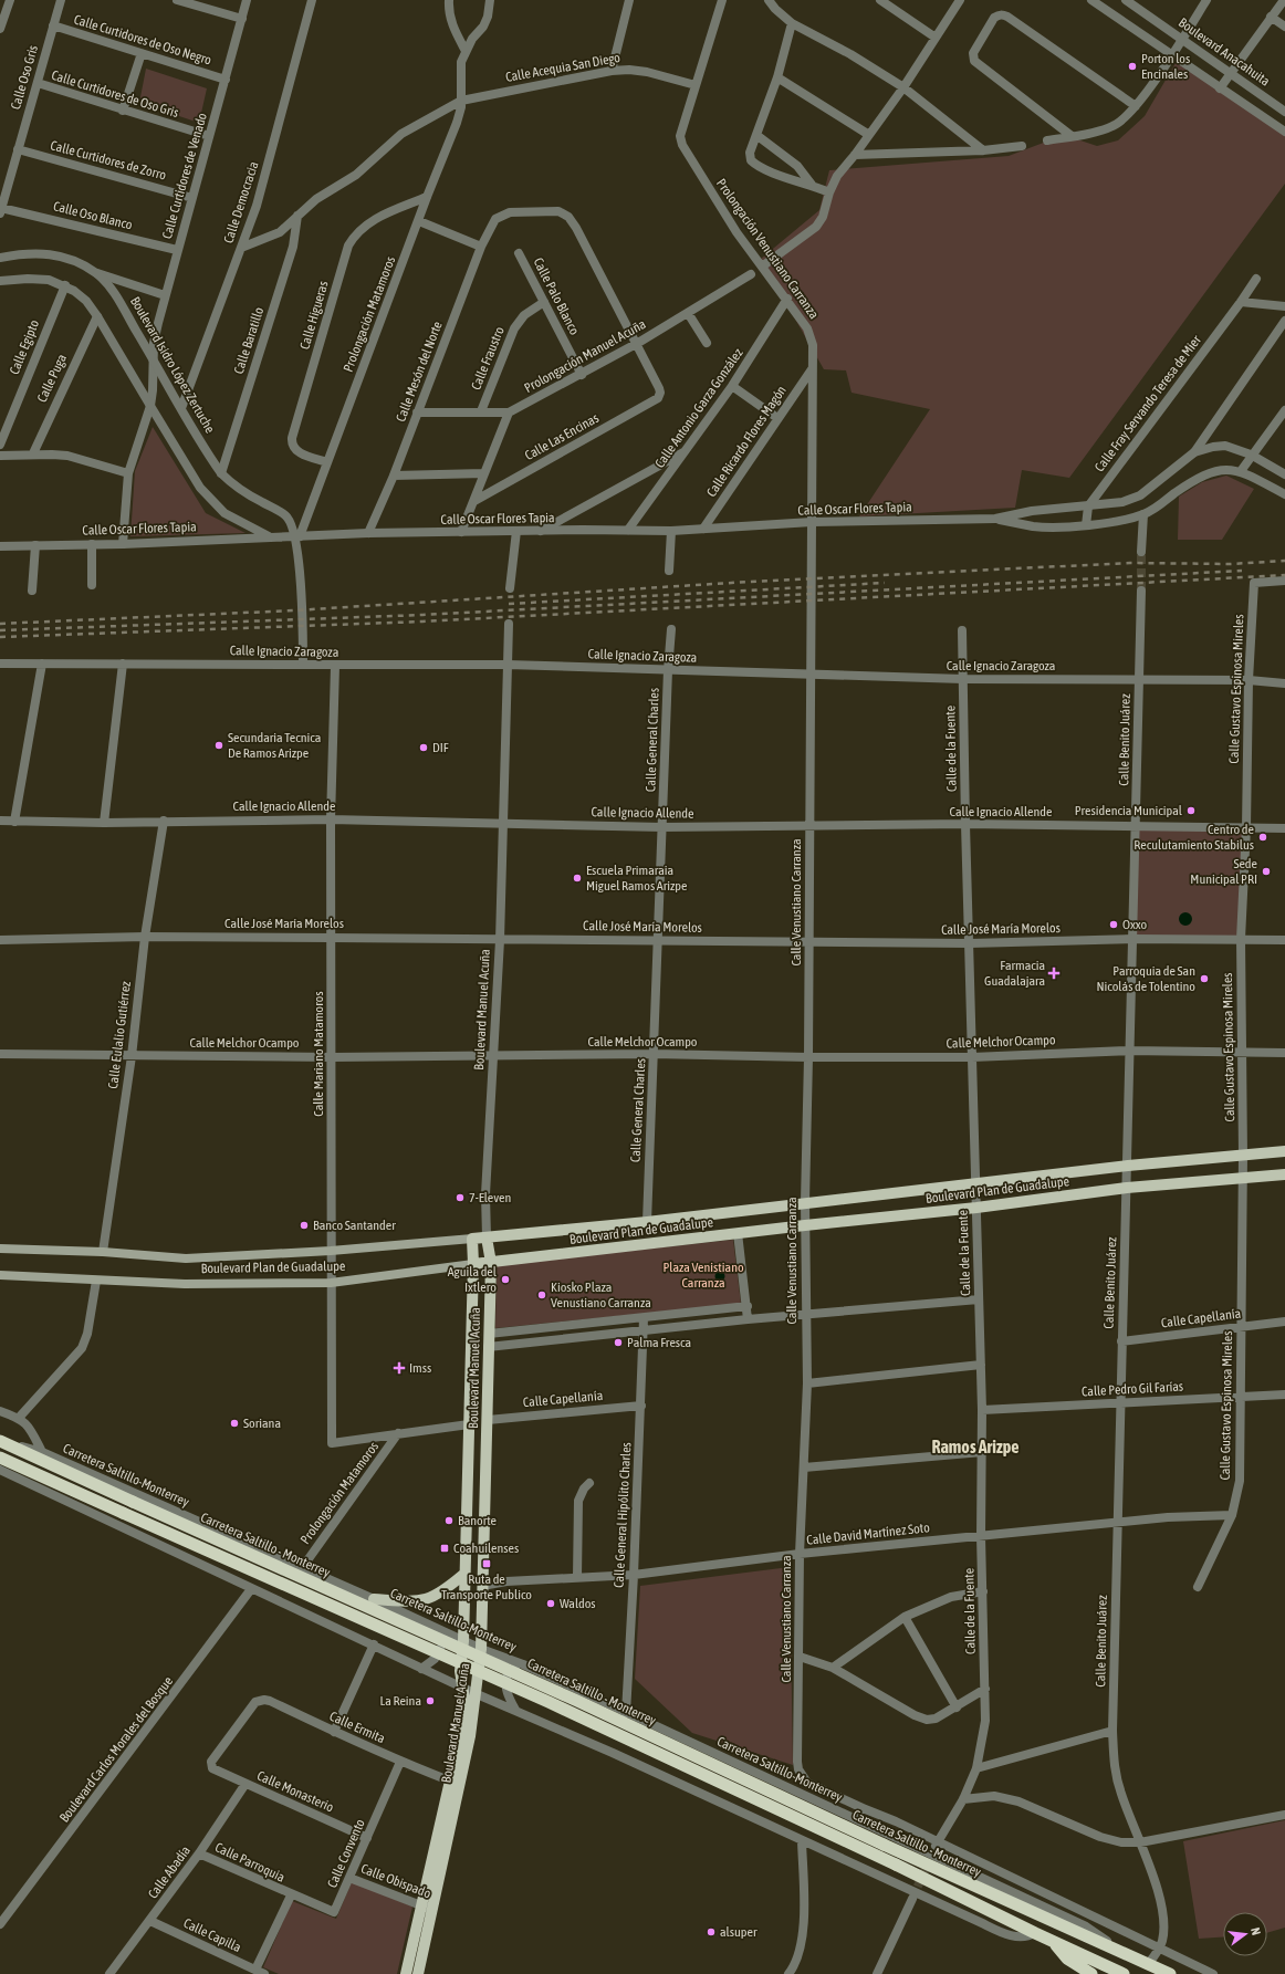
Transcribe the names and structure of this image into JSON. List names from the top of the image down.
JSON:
{
  "streets": {
    "highway": ["Carretera Saltillo - Monterrey"],
    "main road": ["Boulevard Manuel Acuña", "Boulevard Plan de Guadalupe"],
    "street": [
      "Calle Curtidores de Oso Negro",
      "Boulevard Anacahuita",
      "Calle Acequia San Diego",
      "Calle Oso Gris",
      "Calle Curtidores de Oso Gris",
      "Calle Curtidores de Zorro",
      "Calle Curtidores de Venado",
      "Calle Democracia",
      "Calle Oso Blanco",
      "Prolongación Venustiano Carranza",
      "Calle Palo Blanco",
      "Prolongación Matamoros",
      "Calle Higueras",
      "Calle Baratillo",
      "Calle Egipto",
      "Prolongación Manuel Acuña",
      "Calle Fraustro",
      "Boulevard Isidro López Zertuche",
      "Calle Mesón del Norte",
      "Calle Puga",
      "Calle Fray Servando Teresa de Mier",
      "Calle Antonio Garza González",
      "Calle Las Encinas",
      "Calle Ricardo Flores Magón",
      "Calle Oscar Flores Tapia",
      "Calle Ignacio Zaragoza",
      "Calle Gustavo Espinosa Mireles",
      "Calle General Charles",
      "Calle Benito Juárez",
      "Calle de la Fuente",
      "Calle Ignacio Allende",
      "Calle Venustiano Carranza",
      "Calle José María Morelos",
      "Calle Eulalio Gutiérrez",
      "Calle Melchor Ocampo",
      "Calle Mariano Matamoros",
      "Calle Capellanía",
      "Calle Pedro Gil Farías",
      "Carretera Saltillo-Monterrey",
      "Calle General Hipólito Charles",
      "Calle David Martínez Soto",
      "Calle Ermita",
      "Boulevard Carlos Morales del Bosque",
      "Calle Monasterio",
      "Calle Convento",
      "Calle Parroquia",
      "Calle Abadía",
      "Calle Obispado",
      "Calle Capilla"
    ]
  },
  "crossings": [
    ["Calle Curtidores de Oso Negro", "Calle Oso Gris"],
    ["Calle Curtidores de Oso Negro", "Calle Curtidores de Venado"],
    ["Calle Acequia San Diego", "Prolongación Venustiano Carranza"],
    ["Calle Acequia San Diego", "Prolongación Matamoros"],
    ["Calle Acequia San Diego", "Calle Baratillo"],
    ["Calle Oso Gris", "Calle Curtidores de Oso Gris"],
    ["Calle Oso Gris", "Calle Curtidores de Zorro"],
    ["Calle Oso Gris", "Calle Oso Blanco"],
    ["Calle Curtidores de Oso Gris", "Calle Curtidores de Venado"],
    ["Calle Curtidores de Zorro", "Calle Curtidores de Venado"],
    ["Calle Curtidores de Venado", "Calle Oso Blanco"],
    ["Calle Curtidores de Venado", "Boulevard Isidro López Zertuche"],
    ["Calle Curtidores de Venado", "Calle Oscar Flores Tapia"],
    ["Calle Democracia", "Boulevard Isidro López Zertuche"],
    ["Prolongación Venustiano Carranza", "Calle Antonio Garza González"],
    ["Prolongación Venustiano Carranza", "Calle Ricardo Flores Magón"],
    ["Prolongación Venustiano Carranza", "Calle Oscar Flores Tapia"],
    ["Prolongación Venustiano Carranza", "Calle Ignacio Zaragoza"],
    ["Prolongación Venustiano Carranza", "Calle Venustiano Carranza"],
    ["Calle Palo Blanco", "Prolongación Manuel Acuña"],
    ["Calle Palo Blanco", "Calle Fraustro"],
    ["Prolongación Matamoros", "Calle Higueras"],
    ["Prolongación Matamoros", "Boulevard Isidro López Zertuche"],
    ["Prolongación Matamoros", "Calle Oscar Flores Tapia"],
    ["Prolongación Matamoros", "Calle Mariano Matamoros"],
    ["Prolongación Matamoros", "Carretera Saltillo-Monterrey"],
    ["Calle Baratillo", "Boulevard Isidro López Zertuche"],
    ["Prolongación Manuel Acuña", "Calle Fraustro"],
    ["Prolongación Manuel Acuña", "Calle Mesón del Norte"],
    ["Prolongación Manuel Acuña", "Calle Las Encinas"],
    ["Boulevard Isidro López Zertuche", "Calle Oscar Flores Tapia"],
    ["Calle Mesón del Norte", "Calle Las Encinas"],
    ["Calle Mesón del Norte", "Calle Oscar Flores Tapia"],
    ["Calle Fray Servando Teresa de Mier", "Calle Oscar Flores Tapia"],
    ["Calle Antonio Garza González", "Calle Oscar Flores Tapia"],
    ["Calle Ricardo Flores Magón", "Calle Oscar Flores Tapia"],
    ["Calle Ignacio Zaragoza", "Calle Gustavo Espinosa Mireles"],
    ["Calle Ignacio Zaragoza", "Calle General Charles"],
    ["Calle Ignacio Zaragoza", "Calle Benito Juárez"],
    ["Calle Ignacio Zaragoza", "Calle de la Fuente"],
    ["Calle Ignacio Zaragoza", "Calle Venustiano Carranza"],
    ["Calle Ignacio Zaragoza", "Boulevard Manuel Acuña"],
    ["Calle Ignacio Zaragoza", "Calle Mariano Matamoros"],
    ["Calle Gustavo Espinosa Mireles", "Calle Ignacio Allende"],
    ["Calle Gustavo Espinosa Mireles", "Calle José María Morelos"],
    ["Calle Gustavo Espinosa Mireles", "Calle Melchor Ocampo"],
    ["Calle Gustavo Espinosa Mireles", "Boulevard Plan de Guadalupe"],
    ["Calle Gustavo Espinosa Mireles", "Calle Capellanía"],
    ["Calle Gustavo Espinosa Mireles", "Calle Pedro Gil Farías"],
    ["Calle Gustavo Espinosa Mireles", "Calle David Martínez Soto"],
    ["Calle General Charles", "Calle Ignacio Allende"],
    ["Calle General Charles", "Calle José María Morelos"],
    ["Calle General Charles", "Calle Melchor Ocampo"],
    ["Calle General Charles", "Boulevard Plan de Guadalupe"],
    ["Calle Benito Juárez", "Calle Ignacio Allende"],
    ["Calle Benito Juárez", "Calle Venustiano Carranza"],
    ["Calle Benito Juárez", "Calle José María Morelos"],
    ["Calle Benito Juárez", "Calle Melchor Ocampo"],
    ["Calle Benito Juárez", "Boulevard Plan de Guadalupe"],
    ["Calle Benito Juárez", "Calle Capellanía"],
    ["Calle Benito Juárez", "Calle Pedro Gil Farías"],
    ["Calle Benito Juárez", "Calle David Martínez Soto"],
    ["Calle Benito Juárez", "Carretera Saltillo - Monterrey"],
    ["Calle de la Fuente", "Calle Ignacio Allende"],
    ["Calle de la Fuente", "Calle Venustiano Carranza"],
    ["Calle de la Fuente", "Calle José María Morelos"],
    ["Calle de la Fuente", "Calle Melchor Ocampo"],
    ["Calle de la Fuente", "Boulevard Plan de Guadalupe"],
    ["Calle de la Fuente", "Calle Pedro Gil Farías"],
    ["Calle de la Fuente", "Calle David Martínez Soto"],
    ["Calle Ignacio Allende", "Calle Venustiano Carranza"],
    ["Calle Ignacio Allende", "Boulevard Manuel Acuña"],
    ["Calle Ignacio Allende", "Calle Eulalio Gutiérrez"],
    ["Calle Ignacio Allende", "Calle Mariano Matamoros"],
    ["Calle Venustiano Carranza", "Calle José María Morelos"],
    ["Calle Venustiano Carranza", "Calle Melchor Ocampo"],
    ["Calle Venustiano Carranza", "Boulevard Plan de Guadalupe"],
    ["Calle Venustiano Carranza", "Calle David Martínez Soto"],
    ["Calle José María Morelos", "Boulevard Manuel Acuña"],
    ["Calle José María Morelos", "Calle Eulalio Gutiérrez"],
    ["Calle José María Morelos", "Calle Mariano Matamoros"],
    ["Boulevard Manuel Acuña", "Calle Melchor Ocampo"],
    ["Boulevard Manuel Acuña", "Boulevard Plan de Guadalupe"],
    ["Boulevard Manuel Acuña", "Calle Capellanía"],
    ["Boulevard Manuel Acuña", "Carretera Saltillo-Monterrey"],
    ["Boulevard Manuel Acuña", "Calle David Martínez Soto"],
    ["Boulevard Manuel Acuña", "Calle Ermita"],
    ["Boulevard Manuel Acuña", "Calle Obispado"],
    ["Calle Eulalio Gutiérrez", "Calle Melchor Ocampo"],
    ["Calle Eulalio Gutiérrez", "Boulevard Plan de Guadalupe"],
    ["Calle Melchor Ocampo", "Calle Mariano Matamoros"],
    ["Calle Mariano Matamoros", "Boulevard Plan de Guadalupe"],
    ["Calle Capellanía", "Calle General Hipólito Charles"],
    ["Carretera Saltillo-Monterrey", "Calle General Hipólito Charles"],
    ["Carretera Saltillo-Monterrey", "Carretera Saltillo - Monterrey"],
    ["Calle General Hipólito Charles", "Calle David Martínez Soto"],
    ["Calle Ermita", "Calle Monasterio"],
    ["Calle Ermita", "Calle Convento"],
    ["Calle Monasterio", "Calle Convento"],
    ["Calle Monasterio", "Calle Abadía"],
    ["Calle Convento", "Calle Parroquia"],
    ["Calle Convento", "Calle Obispado"],
    ["Calle Parroquia", "Calle Abadía"],
    ["Calle Abadía", "Calle Capilla"]
  ],
  "districts": ["Ramos Arizpe"],
  "parks": ["Plaza Venistiano Carranza"],
  "places": {
    "other": [
      "Porton los Encinales",
      "Secundaria Tecnica De Ramos Arizpe",
      "DIF",
      "Presidencia Municipal",
      "Centro de Reculutamiento Stabilus",
      "Sede Municipal PRI",
      "Escuela Primaraia Miguel Ramos Arizpe",
      "Oxxo",
      "Parroquia de San Nicolás de Tolentino",
      "7-Eleven",
      "Banco Santander",
      "Aguila del Ixtlero",
      "Kiosko Plaza Venustiano Carranza",
      "Palma Fresca",
      "Soriana",
      "Banorte",
      "Waldos",
      "La Reina",
      "alsuper"
    ],
    "health": ["Farmacia Guadalajara", "Imss"],
    "transit": ["Coahuilenses", "Ruta de Transporte Publico"]
  },
  "north": "right"
}
